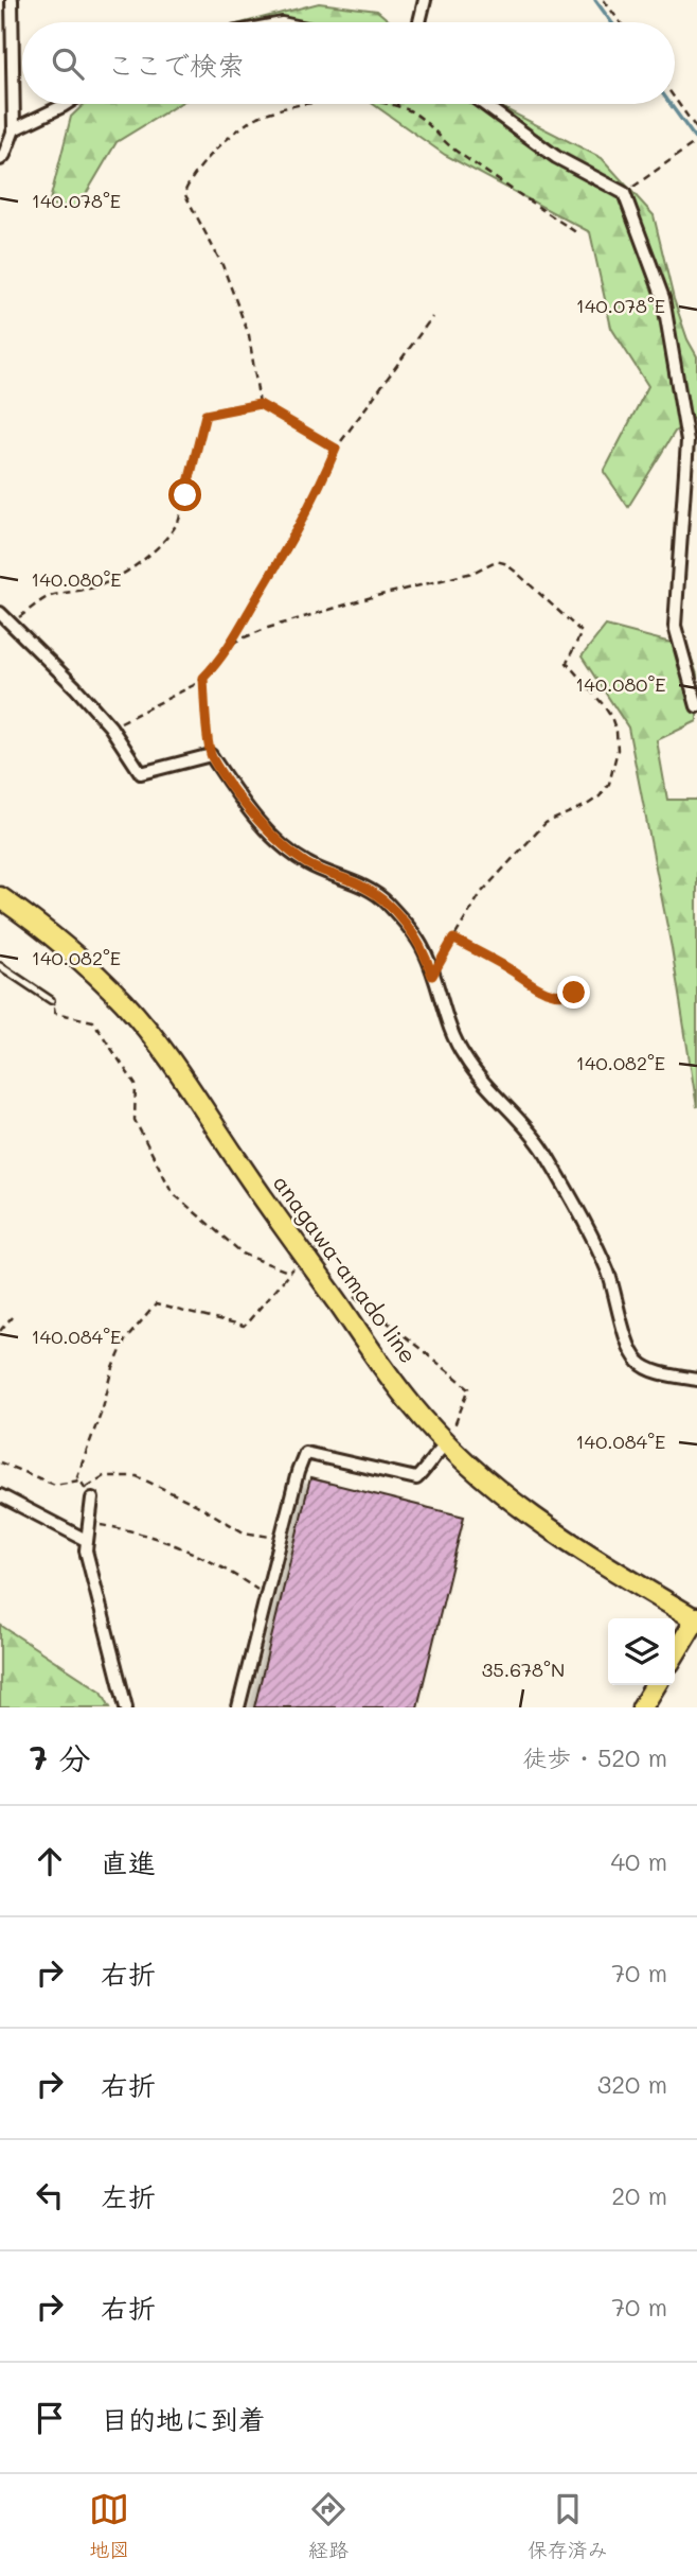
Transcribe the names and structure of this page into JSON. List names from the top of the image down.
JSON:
{
  "streets": {
    "main road": ["anagawa-amado line"]
  },
  "page": {
    "search": "ここで検索",
    "heading": ["7 分", "徒歩 · 520 m"],
    "list": [
      ["直進", "40 m"],
      ["右折", "70 m"],
      ["右折", "320 m"],
      ["左折", "20 m"],
      ["右折", "70 m"],
      "目的地に到着"
    ],
    "nav": ["地図", "経路", "保存済み"]
  },
  "coordinates": [
    "140.078°E",
    "140.080°E",
    "140.082°E",
    "140.084°E",
    "35.678°N"
  ]
}
